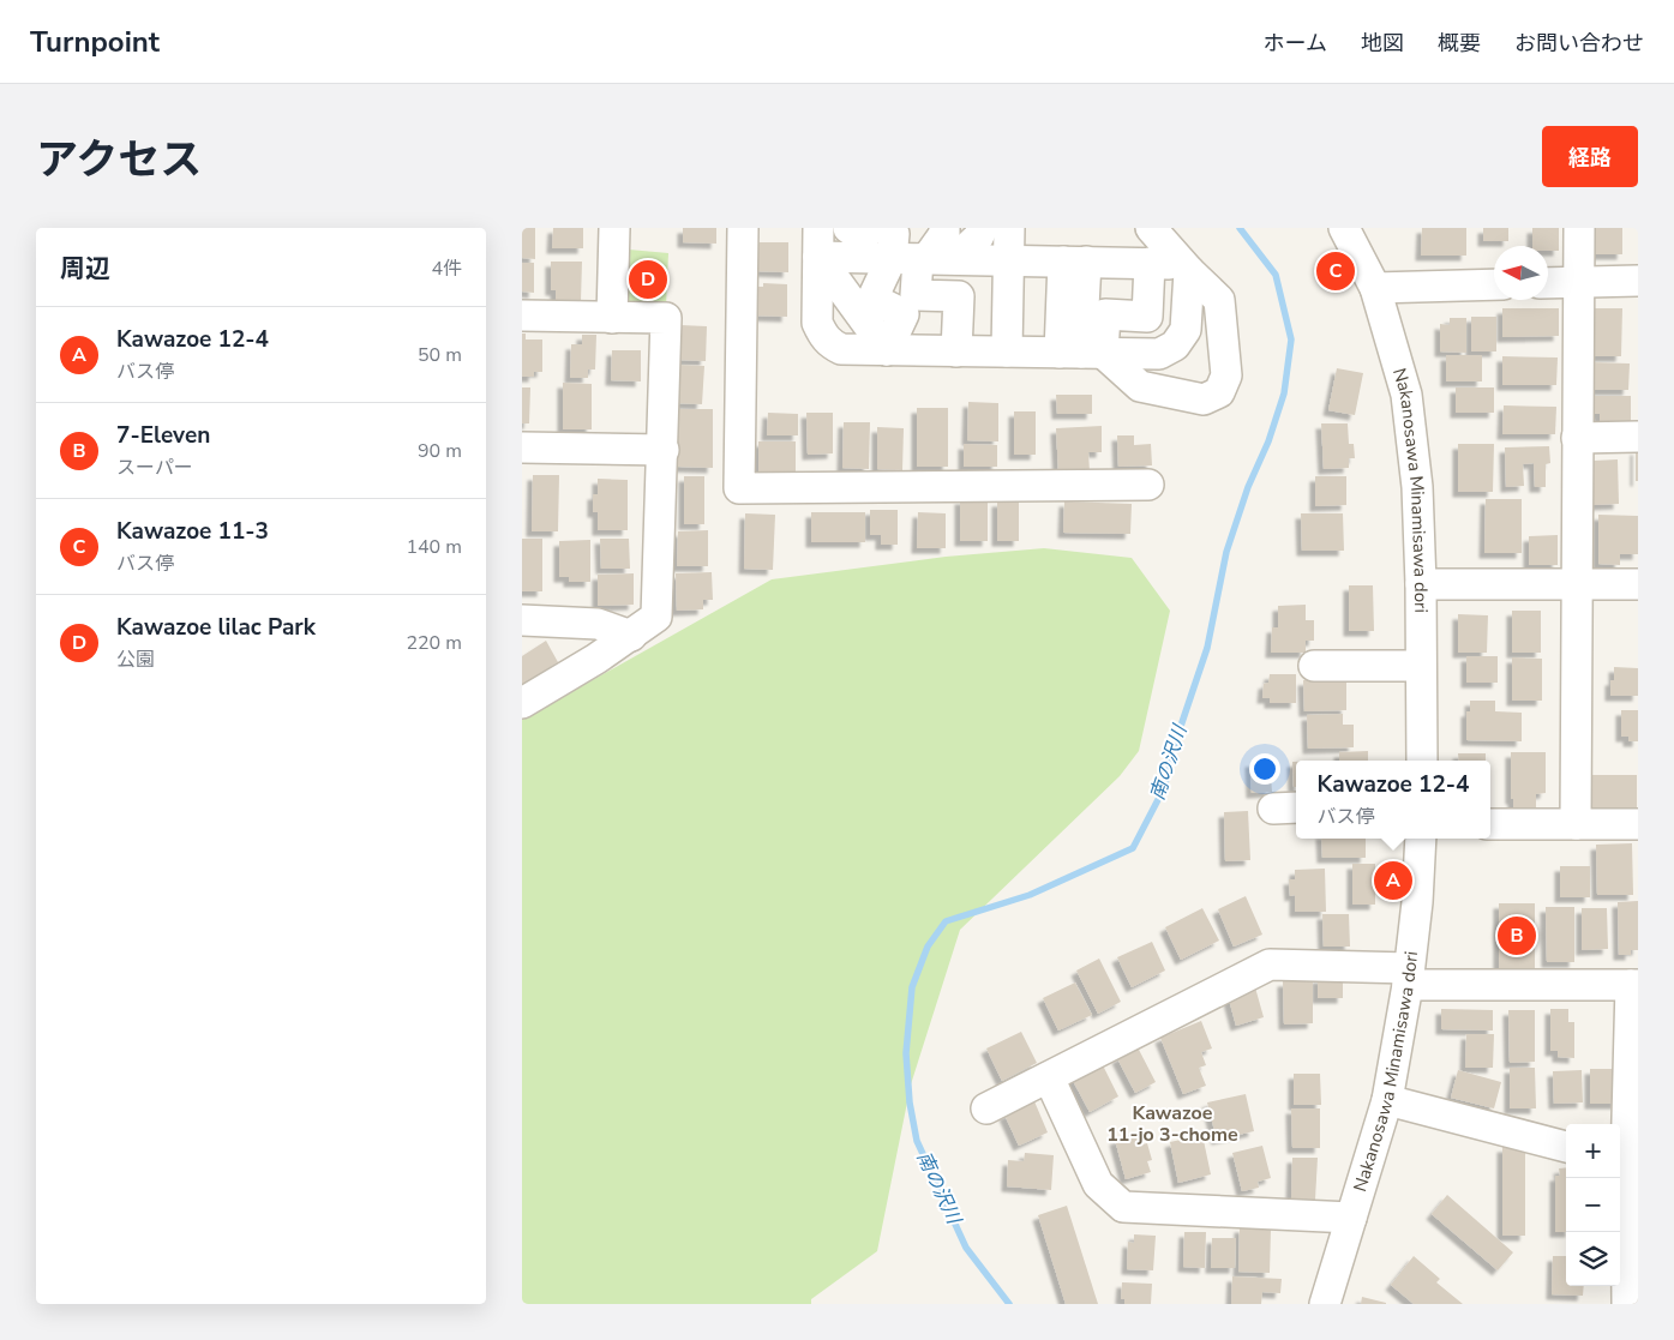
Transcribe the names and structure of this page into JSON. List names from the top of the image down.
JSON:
{
  "streets": {
    "street": ["Nakanosawa Minamisawa dori"]
  },
  "districts": ["Kawazoe 11-jo 3-chome"],
  "water": ["南の沢川"],
  "north": "left",
  "page": {
    "header": "Turnpoint",
    "nav": [
      "ホーム",
      "地図",
      "概要",
      "お問い合わせ"
    ],
    "title": "アクセス",
    "buttons": "経路",
    "heading": ["周辺", "4件"],
    "pins": [
      "C",
      "D",
      "A",
      "B"
    ],
    "list": [
      {
        "mark": "A",
        "name": "Kawazoe 12-4",
        "note": "バス停",
        "value": "50 m"
      },
      {
        "mark": "B",
        "name": "7-Eleven",
        "note": "スーパー",
        "value": "90 m"
      },
      {
        "mark": "C",
        "name": "Kawazoe 11-3",
        "note": "バス停",
        "value": "140 m"
      },
      {
        "mark": "D",
        "name": "Kawazoe lilac Park",
        "note": "公園",
        "value": "220 m"
      }
    ],
    "popup": ["Kawazoe 12-4", "バス停"],
    "map_buttons": ["+", "−"]
  }
}
